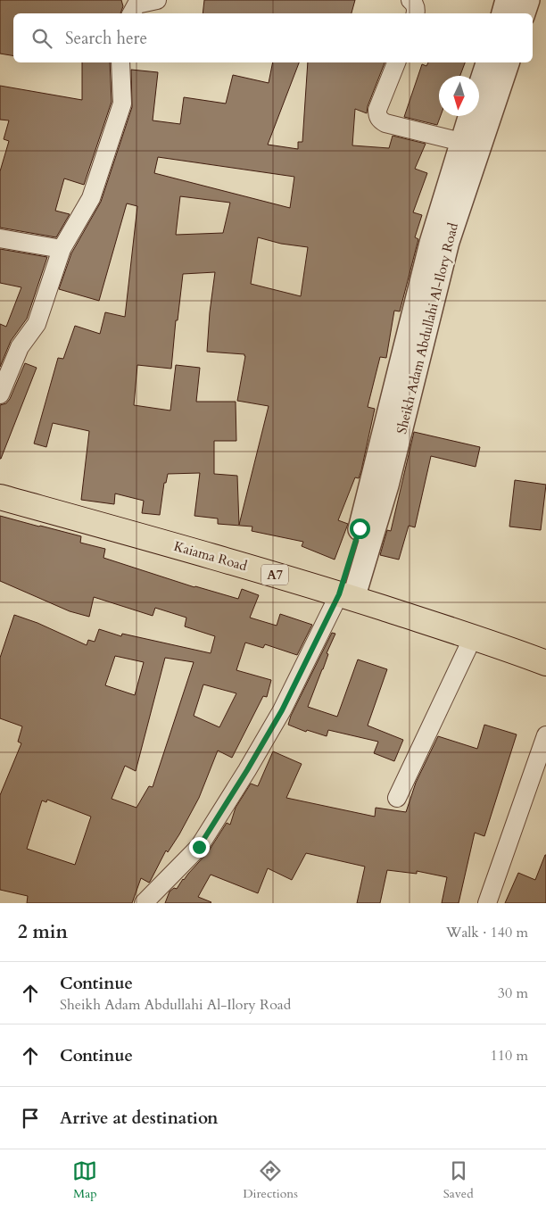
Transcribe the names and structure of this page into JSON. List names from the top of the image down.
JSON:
{
  "streets": {
    "highway": ["Kaiama Road", "A7"],
    "street": ["Sheikh Adam Abdullahi Al-Ilory Road"]
  },
  "crossings": [
    ["Sheikh Adam Abdullahi Al-Ilory Road", "Kaiama Road"]
  ],
  "north": "bottom",
  "page": {
    "search": "Search here",
    "heading": ["2 min", "Walk · 140 m"],
    "list": [
      ["Continue", "Sheikh Adam Abdullahi Al-Ilory Road", "30 m"],
      ["Continue", "110 m"],
      "Arrive at destination"
    ],
    "nav": ["Map", "Directions", "Saved"]
  }
}
